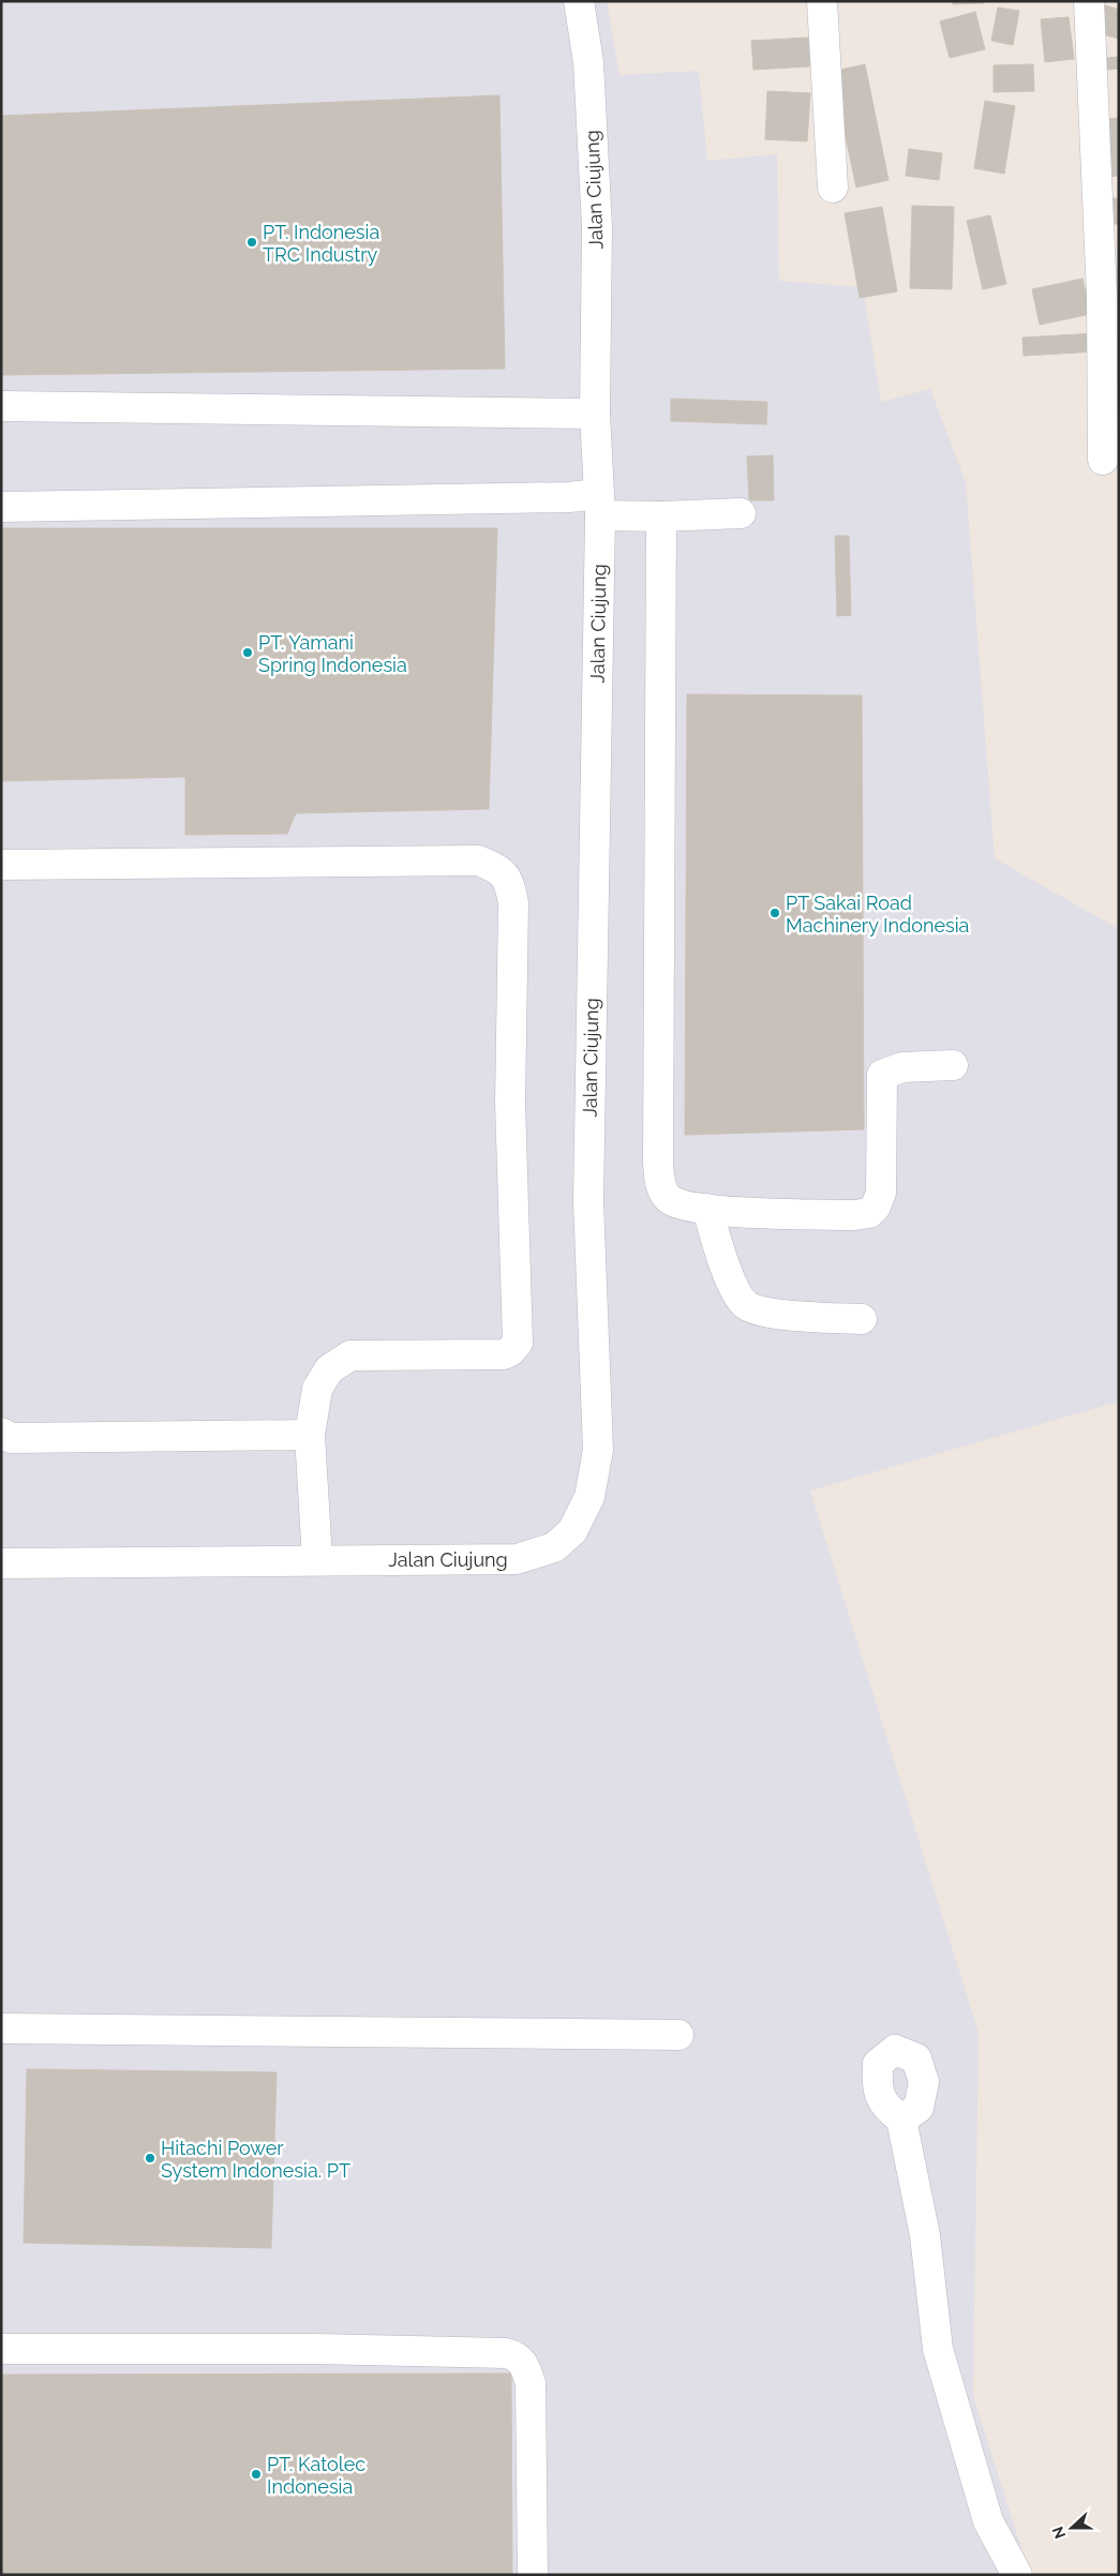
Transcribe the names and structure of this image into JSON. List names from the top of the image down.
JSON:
{
  "streets": {
    "street": ["Jalan Ciujung"]
  },
  "places": [
    "PT. Indonesia TRC Industry",
    "PT. Yamani Spring Indonesia",
    "PT Sakai Road Machinery Indonesia",
    "Hitachi Power System Indonesia. PT",
    "PT. Katolec Indonesia"
  ],
  "north": "left"
}
